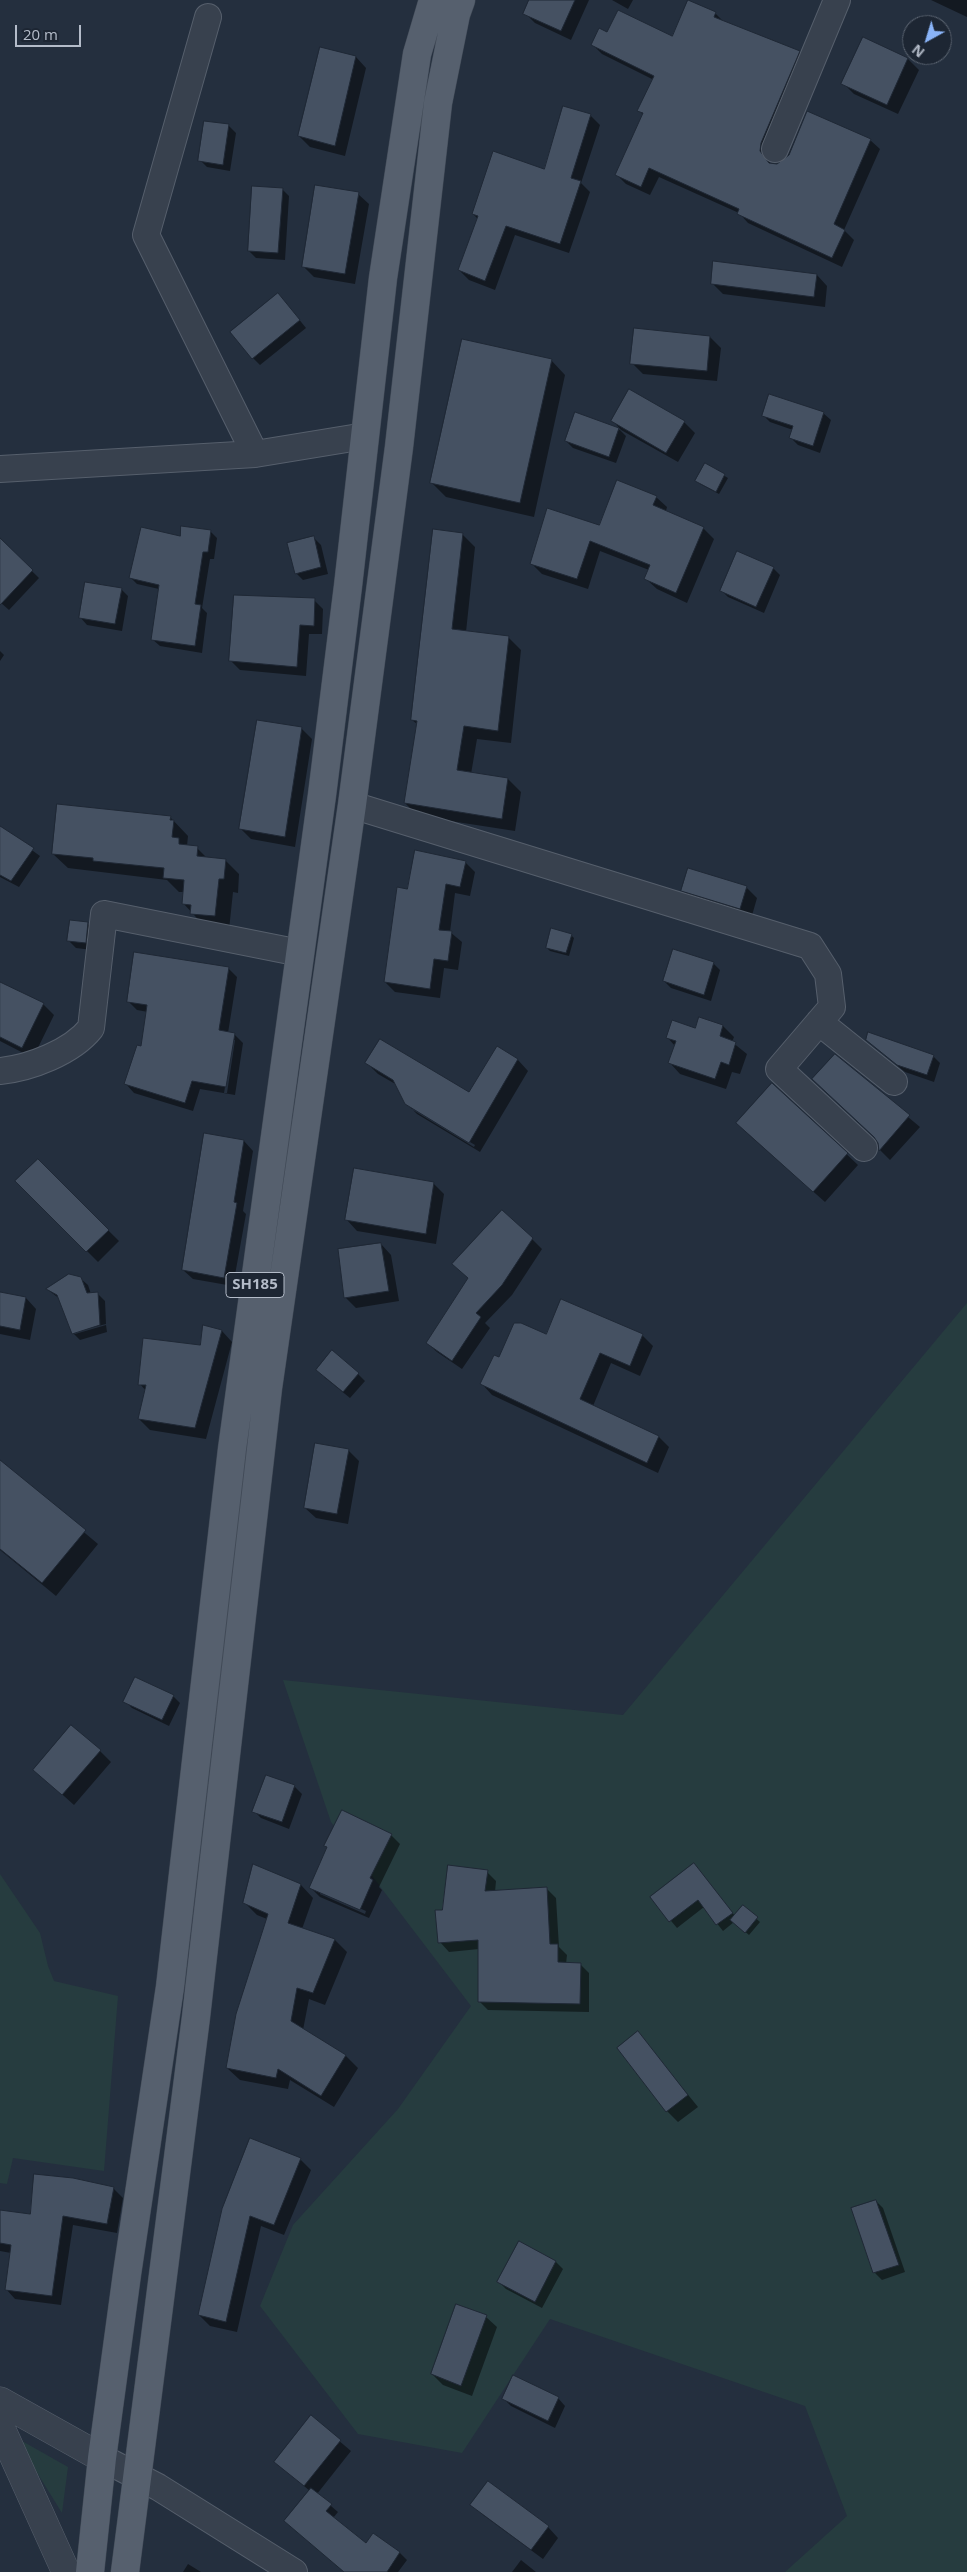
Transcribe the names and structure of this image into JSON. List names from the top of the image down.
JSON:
{
  "streets": {
    "main road": ["SH185"]
  },
  "scale_bar": "20 m",
  "north": "bottom left"
}
